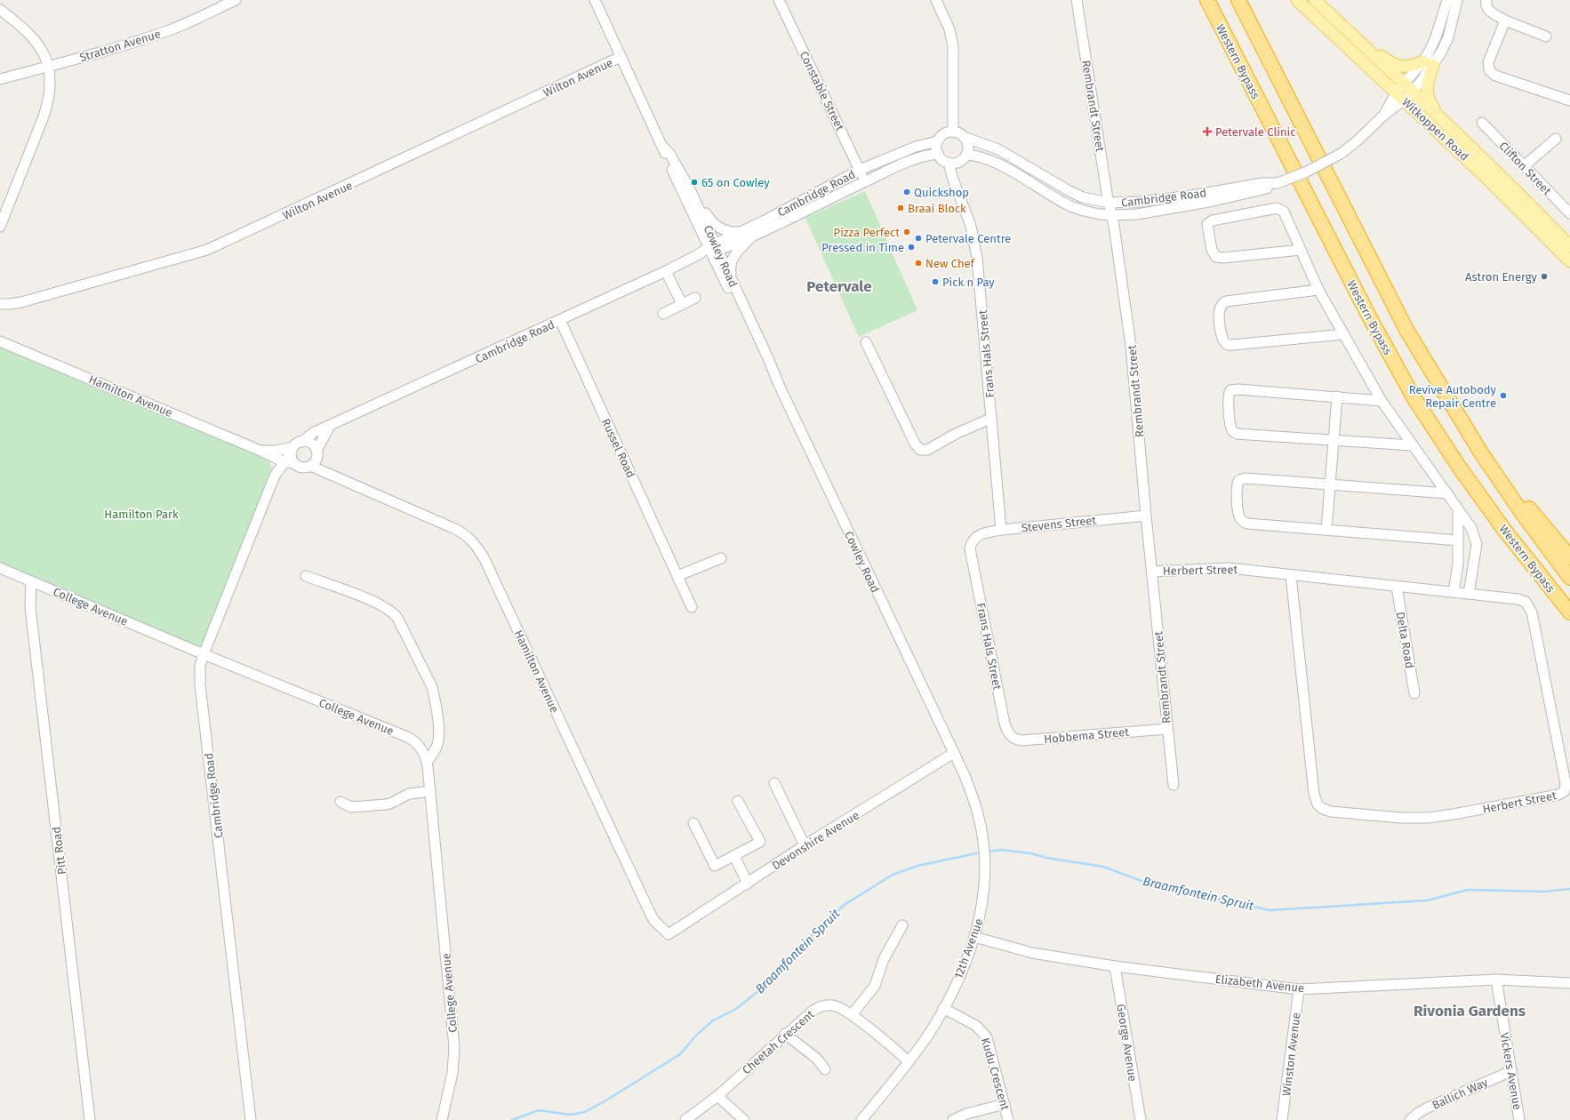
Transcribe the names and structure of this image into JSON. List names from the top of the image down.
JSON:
{
  "streets": {
    "highway": ["Western Bypass"],
    "main road": ["Witkoppen Road"],
    "street": [
      "Stratton Avenue",
      "Wilton Avenue",
      "Constable Street",
      "Rembrandt Street",
      "Clifton Street",
      "Cambridge Road",
      "Cowley Road",
      "Frans Hals Street",
      "Hamilton Avenue",
      "Russel Road",
      "Stevens Street",
      "Herbert Street",
      "College Avenue",
      "Delta Road",
      "Hobbema Street",
      "Devonshire Avenue",
      "Pitt Road",
      "12th Avenue",
      "Elizabeth Avenue",
      "Cheetah Crescent",
      "George Avenue",
      "Winston Avenue",
      "Vickers Avenue",
      "Kudu Crescent",
      "Ballich Way"
    ]
  },
  "crossings": [
    ["Wilton Avenue", "Cowley Road"],
    ["Constable Street", "Cambridge Road"],
    ["Rembrandt Street", "Cambridge Road"],
    ["Rembrandt Street", "Stevens Street"],
    ["Rembrandt Street", "Herbert Street"],
    ["Rembrandt Street", "Hobbema Street"],
    ["Witkoppen Road", "Cambridge Road"],
    ["Cambridge Road", "Cowley Road"],
    ["Cambridge Road", "Frans Hals Street"],
    ["Cambridge Road", "Hamilton Avenue"],
    ["Cambridge Road", "Russel Road"],
    ["Cambridge Road", "College Avenue"],
    ["Cowley Road", "Devonshire Avenue"],
    ["Cowley Road", "12th Avenue"],
    ["Frans Hals Street", "Stevens Street"],
    ["Frans Hals Street", "Hobbema Street"],
    ["Hamilton Avenue", "Devonshire Avenue"],
    ["Herbert Street", "Delta Road"],
    ["College Avenue", "Pitt Road"],
    ["Devonshire Avenue", "12th Avenue"],
    ["12th Avenue", "Elizabeth Avenue"],
    ["12th Avenue", "Cheetah Crescent"],
    ["12th Avenue", "Kudu Crescent"],
    ["Elizabeth Avenue", "George Avenue"],
    ["Elizabeth Avenue", "Winston Avenue"],
    ["Elizabeth Avenue", "Vickers Avenue"],
    ["Vickers Avenue", "Ballich Way"]
  ],
  "districts": ["Petervale", "Rivonia Gardens"],
  "water": ["Braamfontein Spruit"],
  "parks": ["Hamilton Park"],
  "places": {
    "health": ["Petervale Clinic"],
    "other": [
      "65 on Cowley",
      "Quickshop",
      "Braai Block",
      "Pizza Perfect",
      "Petervale Centre",
      "Pressed in Time",
      "New Chef",
      "Astron Energy",
      "Pick n Pay",
      "Revive Autobody Repair Centre"
    ]
  }
}
